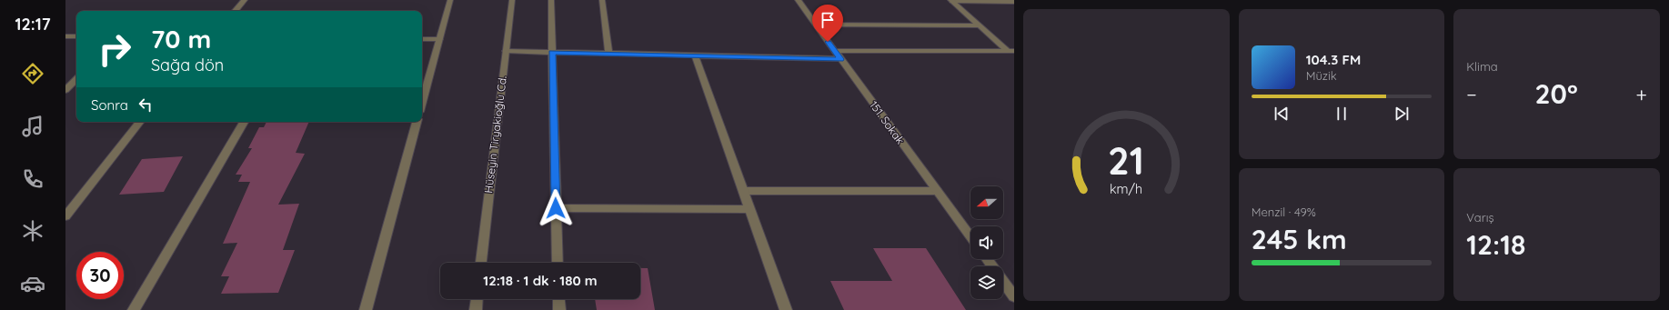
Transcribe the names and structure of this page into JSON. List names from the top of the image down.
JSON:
{
  "streets": {
    "street": ["151. Sokak", "Hüseyin Tiryakioğlu Cd."]
  },
  "north": "left",
  "page": {
    "tabs": "12:17",
    "tile": [
      "Klima",
      ["Menzil · 49%", "245 km"],
      ["Varış", "12:18"]
    ],
    "turn": ["70 m", "Sağa dön"],
    "song": ["104.3 FM", "Müzik"],
    "heat": ["−", "20°", "+"],
    "then": "Sonra",
    "limit": "30",
    "trip": "12:18 · 1 dk · 180 m",
    "gauge": ["21", "km/h"]
  }
}
